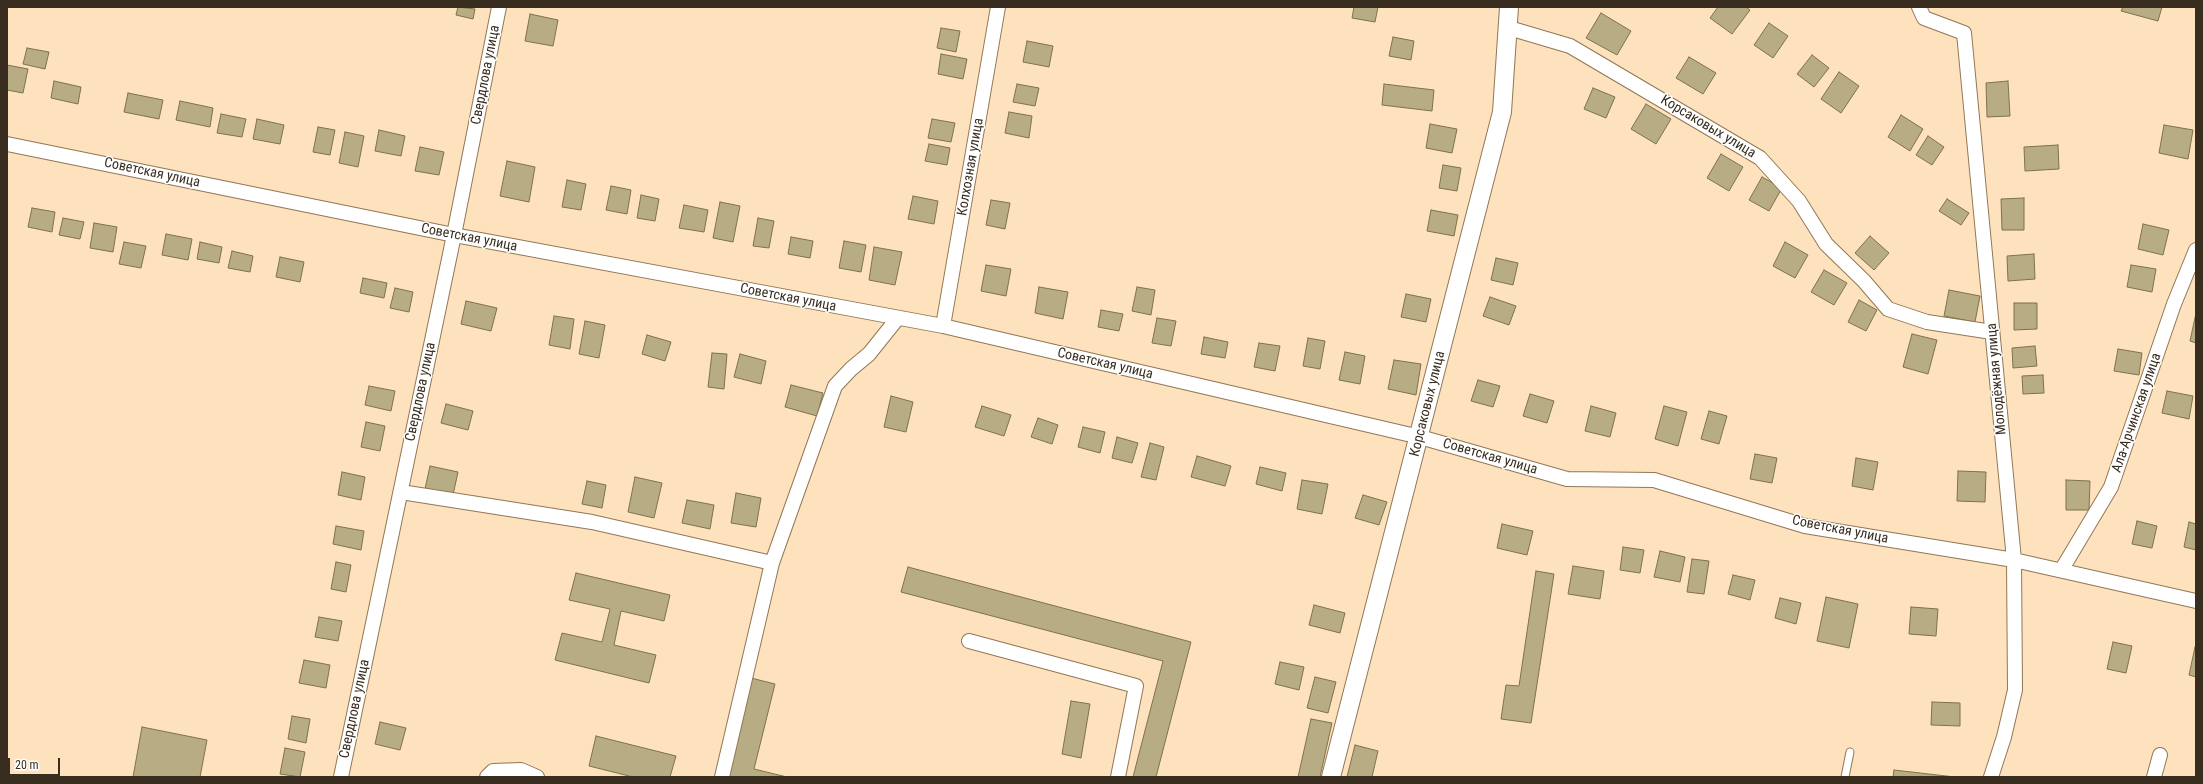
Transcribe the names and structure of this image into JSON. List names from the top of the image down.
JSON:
{
  "streets": {
    "street": [
      "Свердлова улица",
      "Корсаковых улица",
      "Колхозная улица",
      "Советская улица",
      "Молодёжная улица",
      "Ала-Арчинская улица"
    ]
  },
  "crossings": [
    ["Свердлова улица", "Советская улица"],
    ["Корсаковых улица", "Советская улица"],
    ["Корсаковых улица", "Молодёжная улица"],
    ["Колхозная улица", "Советская улица"],
    ["Советская улица", "Молодёжная улица"],
    ["Советская улица", "Ала-Арчинская улица"]
  ],
  "scale_bar": "20 m"
}
